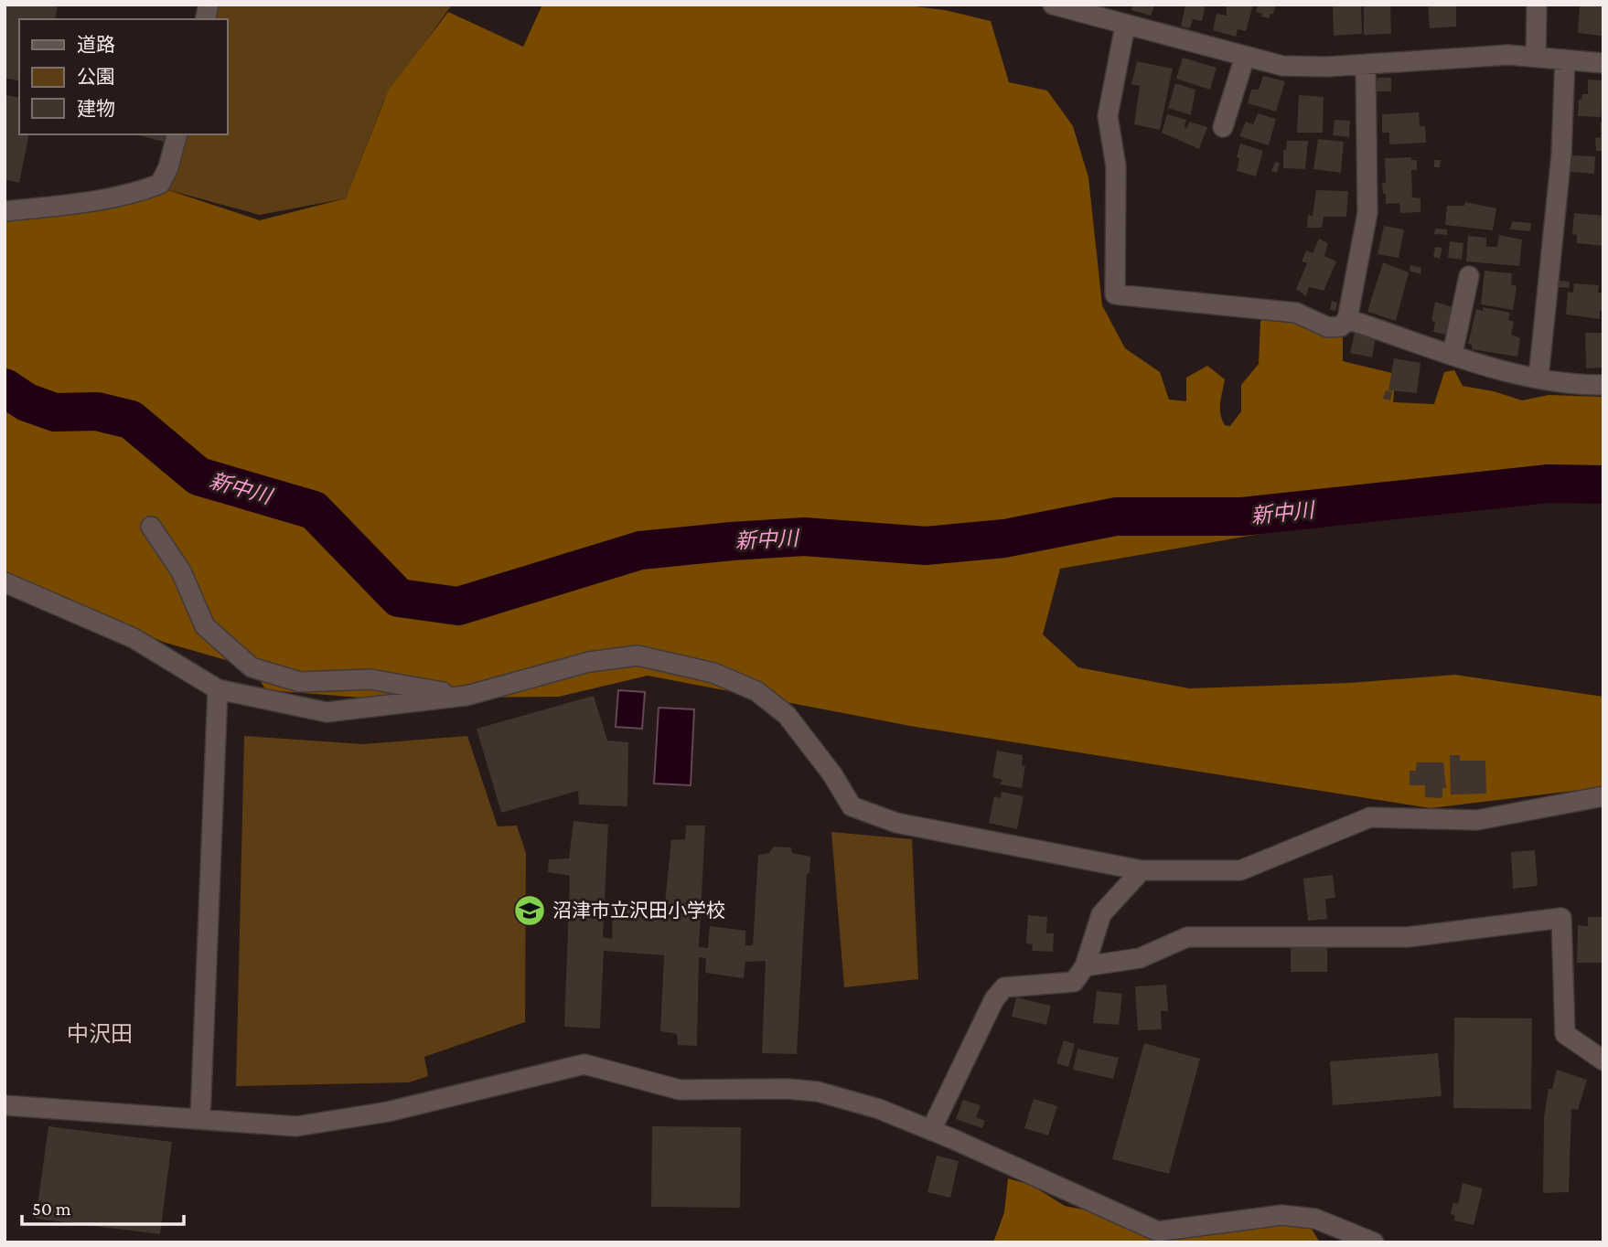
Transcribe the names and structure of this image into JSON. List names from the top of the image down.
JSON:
{
  "districts": ["中沢田"],
  "water": ["新中川"],
  "places": {
    "school or university": ["沼津市立沢田小学校"]
  },
  "legend": ["道路", "公園", "建物"],
  "scale_bar": "50 m"
}
